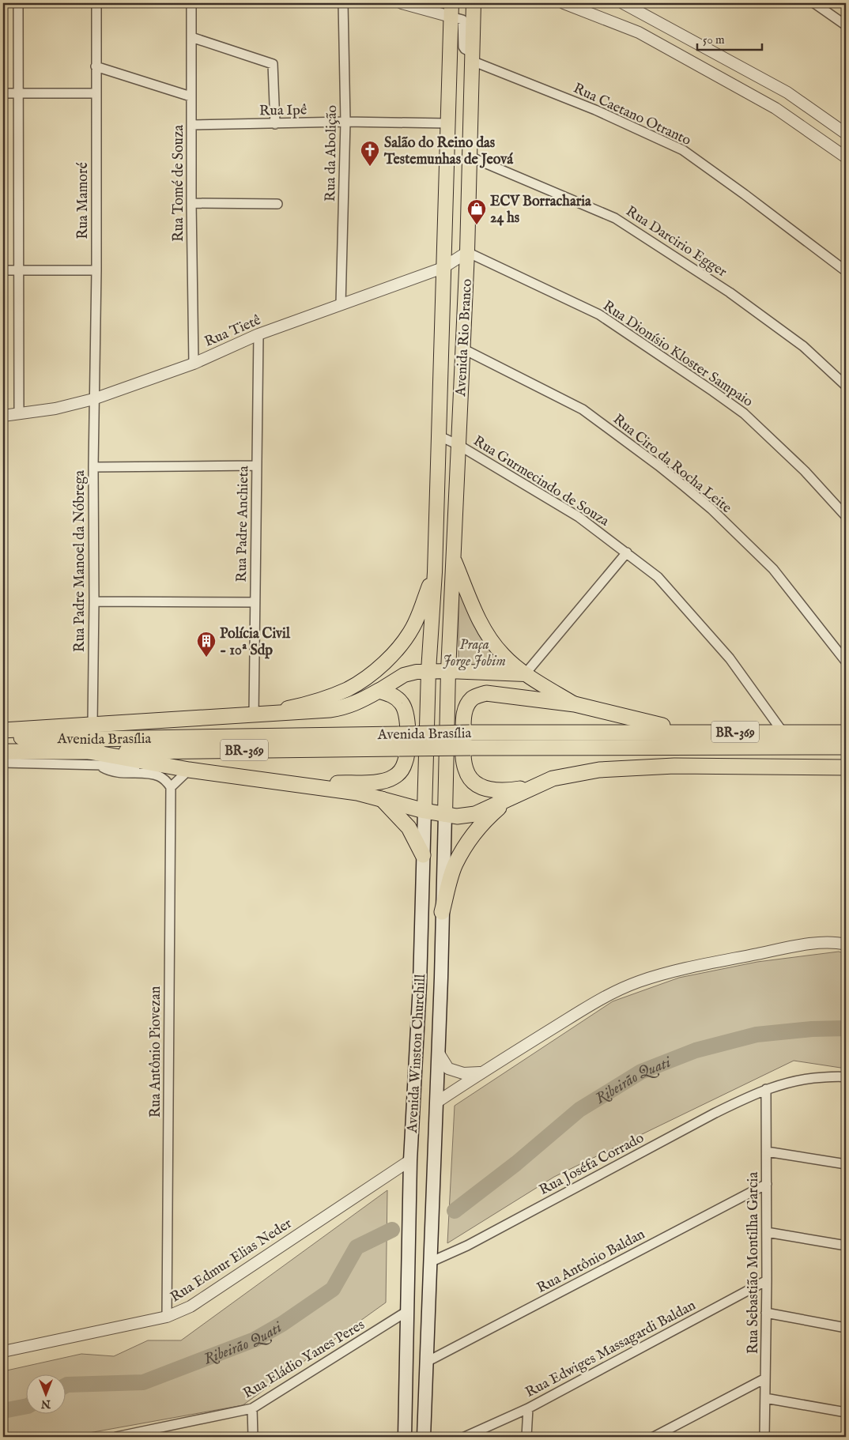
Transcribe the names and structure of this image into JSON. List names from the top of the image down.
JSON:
{
  "streets": {
    "highway": ["BR-369", "Avenida Brasília"],
    "main road": ["Avenida Rio Branco", "Avenida Winston Churchill"],
    "street": [
      "Rua Ipê",
      "Rua Caetano Otranto",
      "Rua da Abolição",
      "Rua Tomé de Souza",
      "Rua Mamoré",
      "Rua Darcirio Egger",
      "Rua Tietê",
      "Rua Dionísio Kloster Sampaio",
      "Rua Ciro da Rocha Leite",
      "Rua Gurmecindo de Souza",
      "Rua Padre Anchieta",
      "Rua Padre Manoel da Nóbrega",
      "Rua Antônio Piovezan",
      "Rua Joséfa Corrado",
      "Rua Edmur Elias Neder",
      "Rua Antônio Baldan",
      "Rua Sebastião Montilha Garcia",
      "Rua Edwiges Massagardi Baldan",
      "Rua Eládio Yanes Peres"
    ]
  },
  "crossings": [
    ["Rua Ipê", "Rua da Abolição"],
    ["Rua Ipê", "Rua Tomé de Souza"],
    ["Rua Ipê", "Avenida Rio Branco"],
    ["Rua Caetano Otranto", "Avenida Rio Branco"],
    ["Rua da Abolição", "Rua Tietê"],
    ["Rua Tomé de Souza", "Rua Tietê"],
    ["Rua Mamoré", "Rua Tietê"],
    ["Rua Mamoré", "Rua Padre Manoel da Nóbrega"],
    ["Rua Darcirio Egger", "Avenida Rio Branco"],
    ["Rua Tietê", "Avenida Rio Branco"],
    ["Rua Tietê", "Rua Dionísio Kloster Sampaio"],
    ["Rua Tietê", "Rua Padre Anchieta"],
    ["Rua Tietê", "Rua Padre Manoel da Nóbrega"],
    ["Avenida Rio Branco", "Rua Dionísio Kloster Sampaio"],
    ["Avenida Rio Branco", "Rua Ciro da Rocha Leite"],
    ["Avenida Rio Branco", "Rua Gurmecindo de Souza"],
    ["Avenida Rio Branco", "Avenida Winston Churchill"],
    ["Rua Gurmecindo de Souza", "Avenida Brasília"],
    ["Rua Antônio Piovezan", "Rua Edmur Elias Neder"],
    ["Avenida Winston Churchill", "Rua Joséfa Corrado"],
    ["Avenida Winston Churchill", "Rua Edmur Elias Neder"],
    ["Avenida Winston Churchill", "Rua Antônio Baldan"],
    ["Avenida Winston Churchill", "Rua Eládio Yanes Peres"],
    ["Rua Joséfa Corrado", "Rua Sebastião Montilha Garcia"],
    ["Rua Antônio Baldan", "Rua Sebastião Montilha Garcia"],
    ["Rua Sebastião Montilha Garcia", "Rua Edwiges Massagardi Baldan"]
  ],
  "water": ["Ribeirão Quati"],
  "parks": ["Praça Jorge Jobim"],
  "places": {
    "church": ["Salão do Reino das Testemunhas de Jeová"],
    "shop": ["ECV Borracharia 24 hs"],
    "building": ["Polícia Civil - 10ª Sdp"]
  },
  "scale_bar": "50 m",
  "north": "bottom"
}
